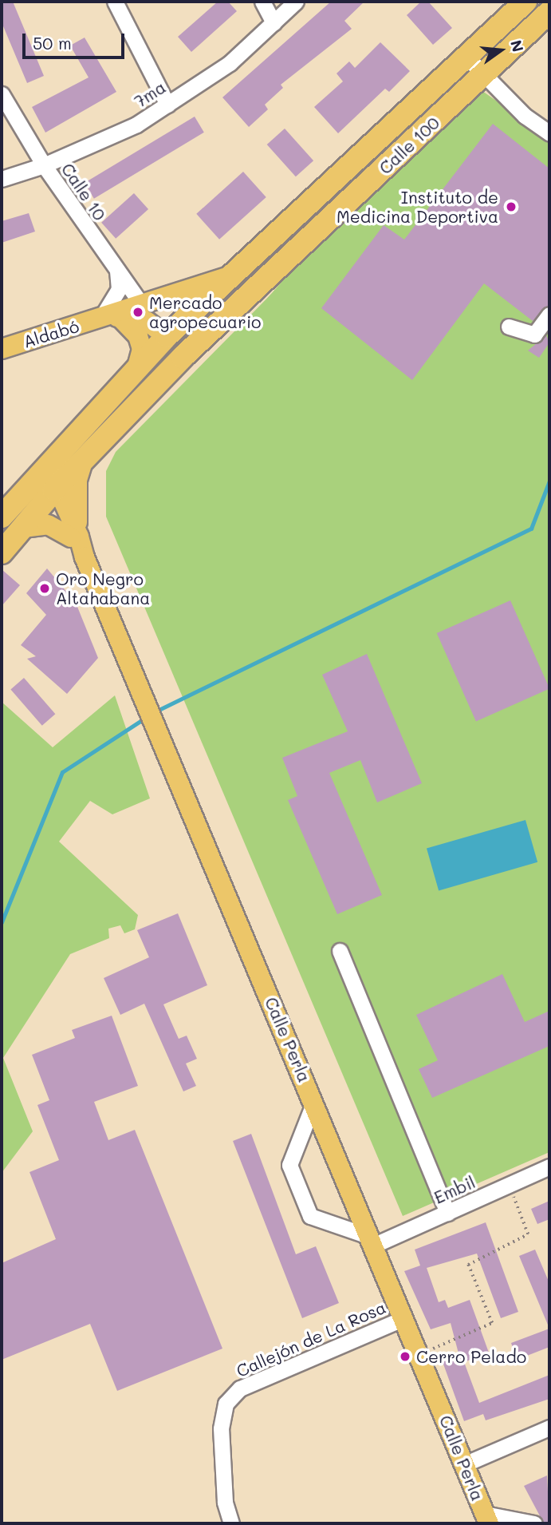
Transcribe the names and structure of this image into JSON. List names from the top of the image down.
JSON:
{
  "streets": {
    "highway": ["Calle 100"],
    "main road": ["Aldabó", "Calle Perla"],
    "street": [
      "7ma",
      "Calle 10",
      "Embil",
      "Callejón de La Rosa"
    ]
  },
  "crossings": [
    ["7ma", "Calle 10"],
    ["Calle 100", "Aldabó"],
    ["Calle 100", "Calle Perla"],
    ["Calle 10", "Aldabó"],
    ["Calle Perla", "Embil"],
    ["Calle Perla", "Callejón de La Rosa"]
  ],
  "places": [
    "Instituto de Medicina Deportiva",
    "Mercado agropecuario",
    "Oro Negro Altahabana",
    "Cerro Pelado"
  ],
  "scale_bar": "50 m",
  "north": "right"
}
